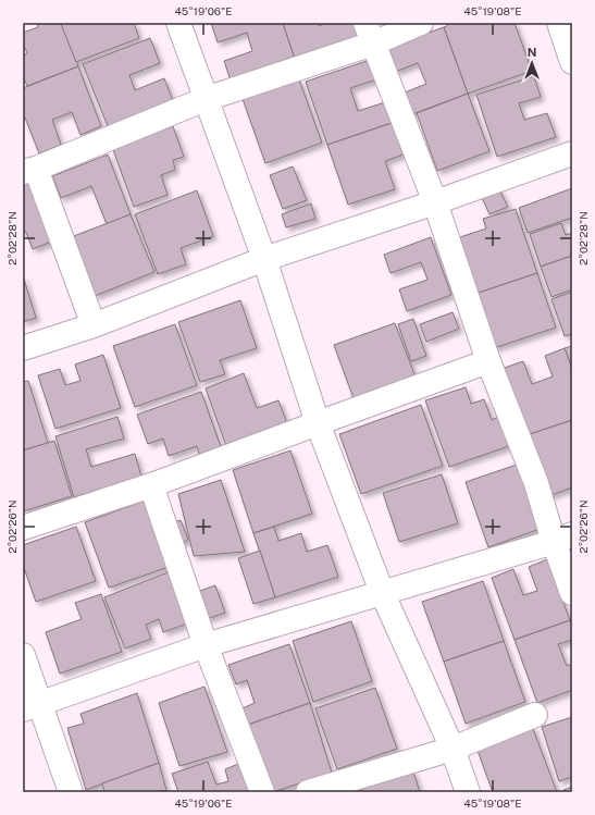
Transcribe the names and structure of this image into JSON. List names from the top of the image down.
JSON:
{
  "north": "top",
  "coordinates": [
    "45°19'06\"E",
    "45°19'08\"E",
    "2°02'28\"N",
    "2°02'26\"N"
  ]
}
